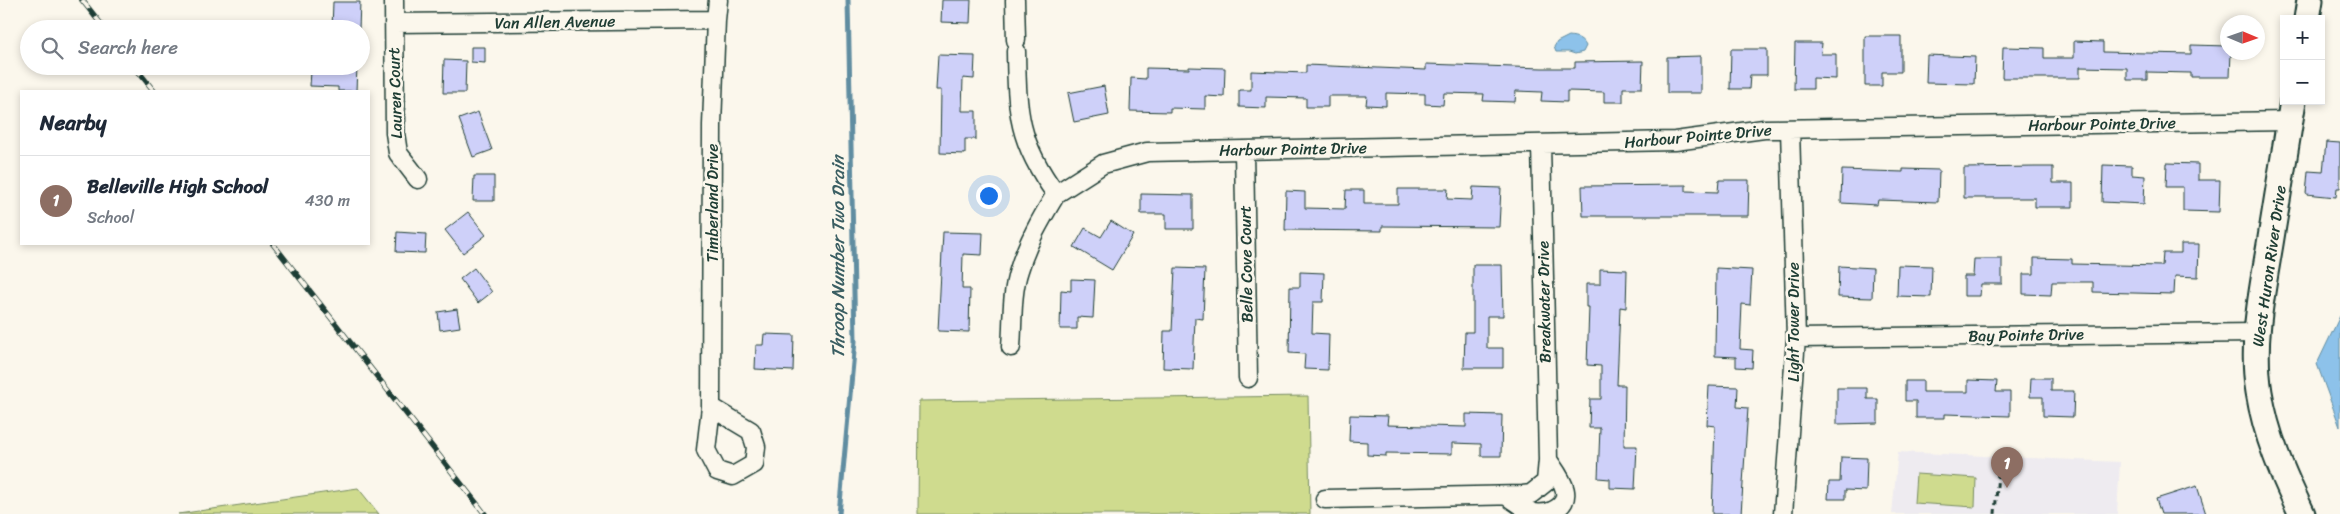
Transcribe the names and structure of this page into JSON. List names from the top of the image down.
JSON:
{
  "streets": {
    "main road": ["West Huron River Drive"],
    "street": [
      "Van Allen Avenue",
      "Lauren Court",
      "Harbour Pointe Drive",
      "Timberland Drive",
      "Belle Cove Court",
      "Breakwater Drive",
      "Light Tower Drive",
      "Bay Pointe Drive"
    ]
  },
  "crossings": [
    ["Van Allen Avenue", "Lauren Court"],
    ["Van Allen Avenue", "Timberland Drive"],
    ["Harbour Pointe Drive", "Belle Cove Court"],
    ["Harbour Pointe Drive", "West Huron River Drive"],
    ["Harbour Pointe Drive", "Breakwater Drive"],
    ["Harbour Pointe Drive", "Light Tower Drive"],
    ["West Huron River Drive", "Bay Pointe Drive"],
    ["Light Tower Drive", "Bay Pointe Drive"]
  ],
  "water": ["Throop Number Two Drain"],
  "north": "right",
  "page": {
    "map_buttons": ["+", "−"],
    "search": "Search here",
    "heading": "Nearby",
    "list": [
      {
        "mark": "1",
        "name": "Belleville High School",
        "note": "School",
        "value": "430 m"
      }
    ],
    "pins": "1"
  }
}
